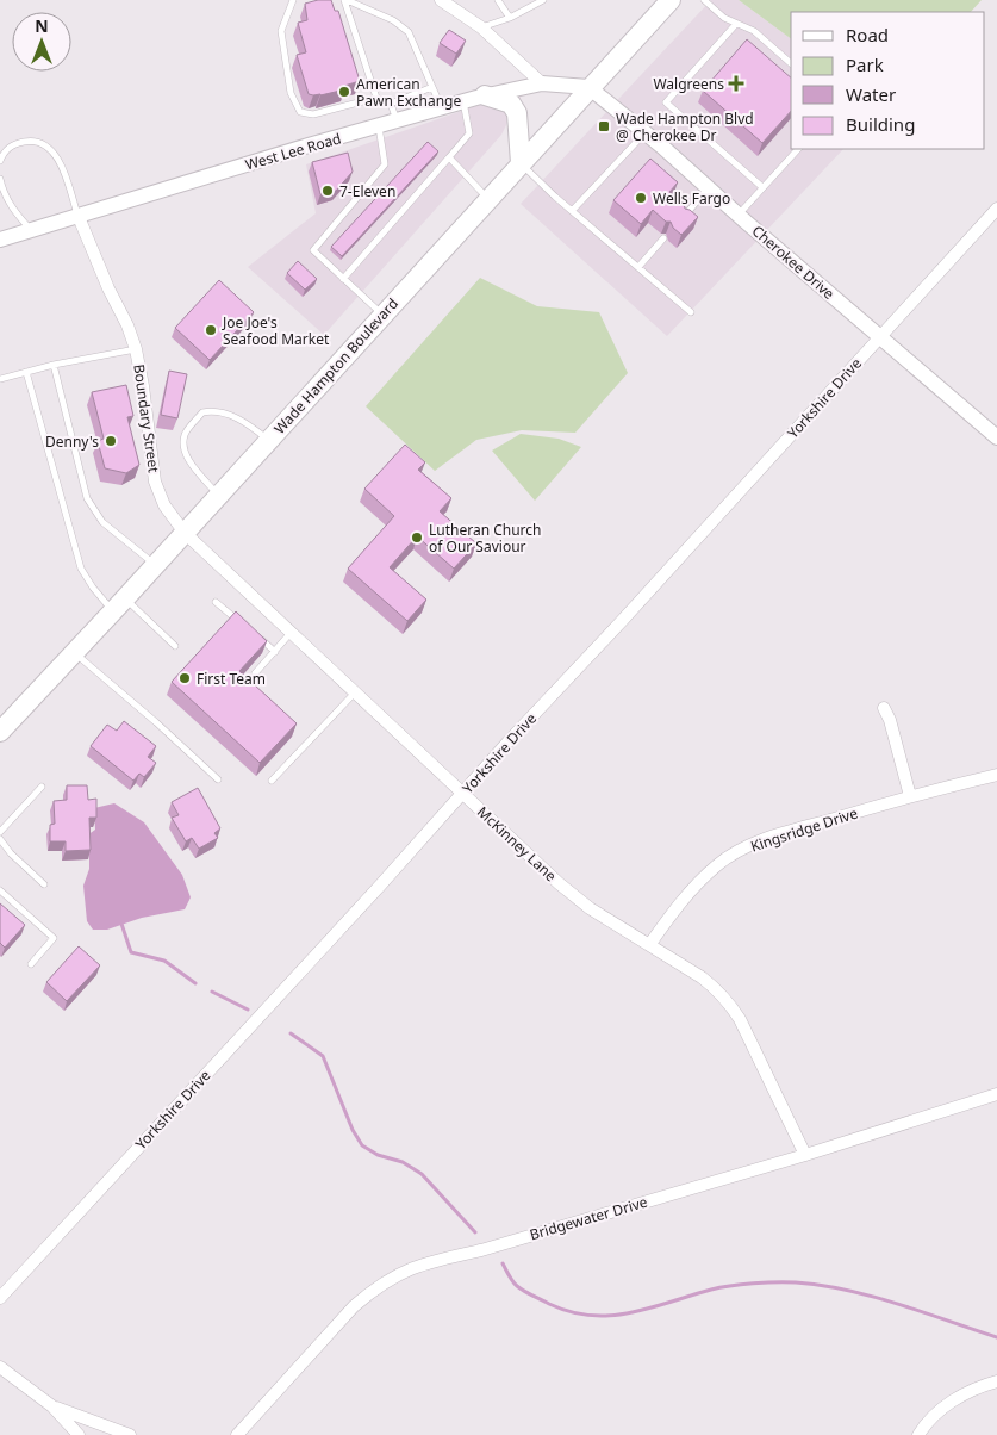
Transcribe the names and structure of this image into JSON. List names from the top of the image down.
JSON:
{
  "streets": {
    "main road": ["Wade Hampton Boulevard"],
    "street": [
      "West Lee Road",
      "Cherokee Drive",
      "Yorkshire Drive",
      "Boundary Street",
      "Kingsridge Drive",
      "McKinney Lane",
      "Bridgewater Drive"
    ]
  },
  "crossings": [
    ["West Lee Road", "Cherokee Drive"],
    ["West Lee Road", "Wade Hampton Boulevard"],
    ["West Lee Road", "Boundary Street"],
    ["Cherokee Drive", "Wade Hampton Boulevard"],
    ["Cherokee Drive", "Yorkshire Drive"],
    ["Wade Hampton Boulevard", "Boundary Street"],
    ["Wade Hampton Boulevard", "McKinney Lane"],
    ["Yorkshire Drive", "McKinney Lane"],
    ["Boundary Street", "McKinney Lane"],
    ["Kingsridge Drive", "McKinney Lane"],
    ["McKinney Lane", "Bridgewater Drive"]
  ],
  "places": {
    "health": ["Walgreens"],
    "other": [
      "American Pawn Exchange",
      "7-Eleven",
      "Wells Fargo",
      "Joe Joe's Seafood Market",
      "Denny's",
      "Lutheran Church of Our Saviour",
      "First Team"
    ],
    "transit": ["Wade Hampton Blvd @ Cherokee Dr"]
  },
  "legend": [
    "Road",
    "Park",
    "Water",
    "Building"
  ],
  "north": "top"
}
